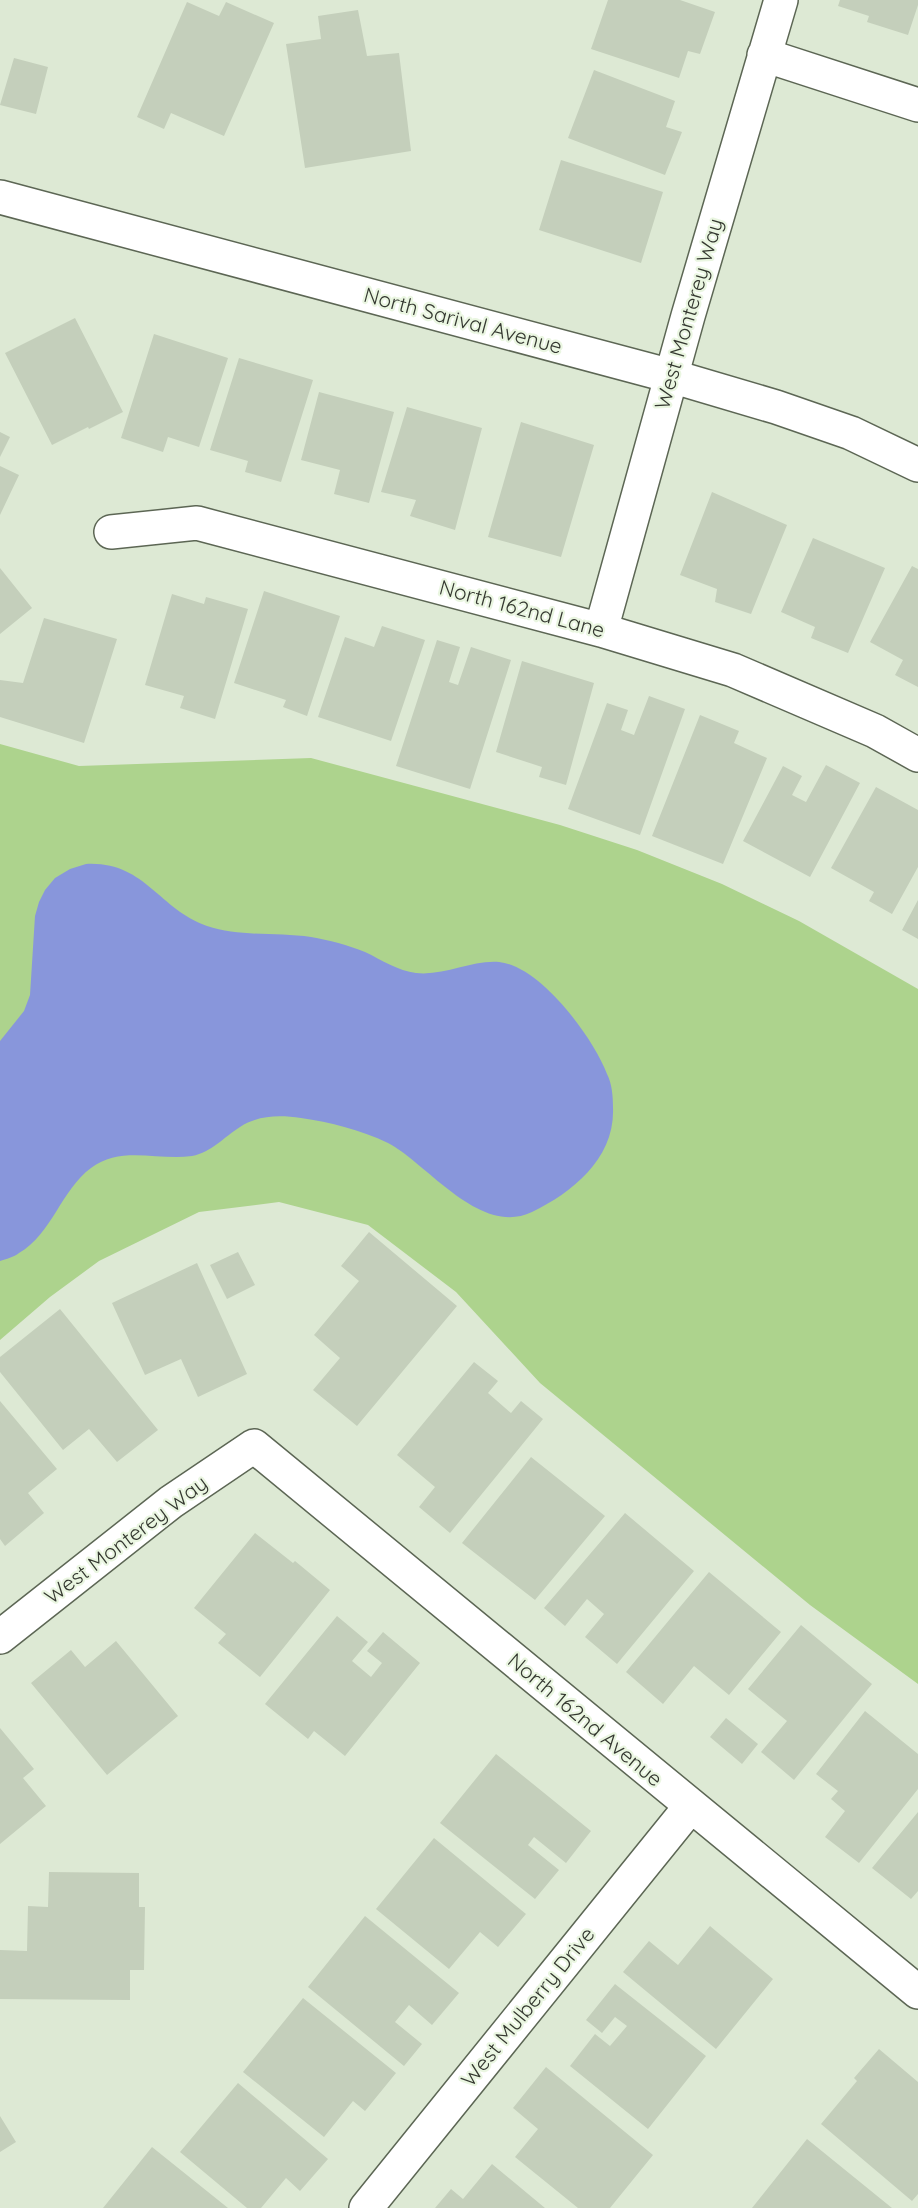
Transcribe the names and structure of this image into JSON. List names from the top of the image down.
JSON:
{
  "streets": {
    "street": [
      "West Monterey Way",
      "North Sarival Avenue",
      "North 162nd Lane",
      "North 162nd Avenue",
      "West Mulberry Drive"
    ]
  },
  "crossings": [
    ["West Monterey Way", "North Sarival Avenue"],
    ["West Monterey Way", "North 162nd Lane"],
    ["West Monterey Way", "North 162nd Avenue"],
    ["North 162nd Avenue", "West Mulberry Drive"]
  ]
}
